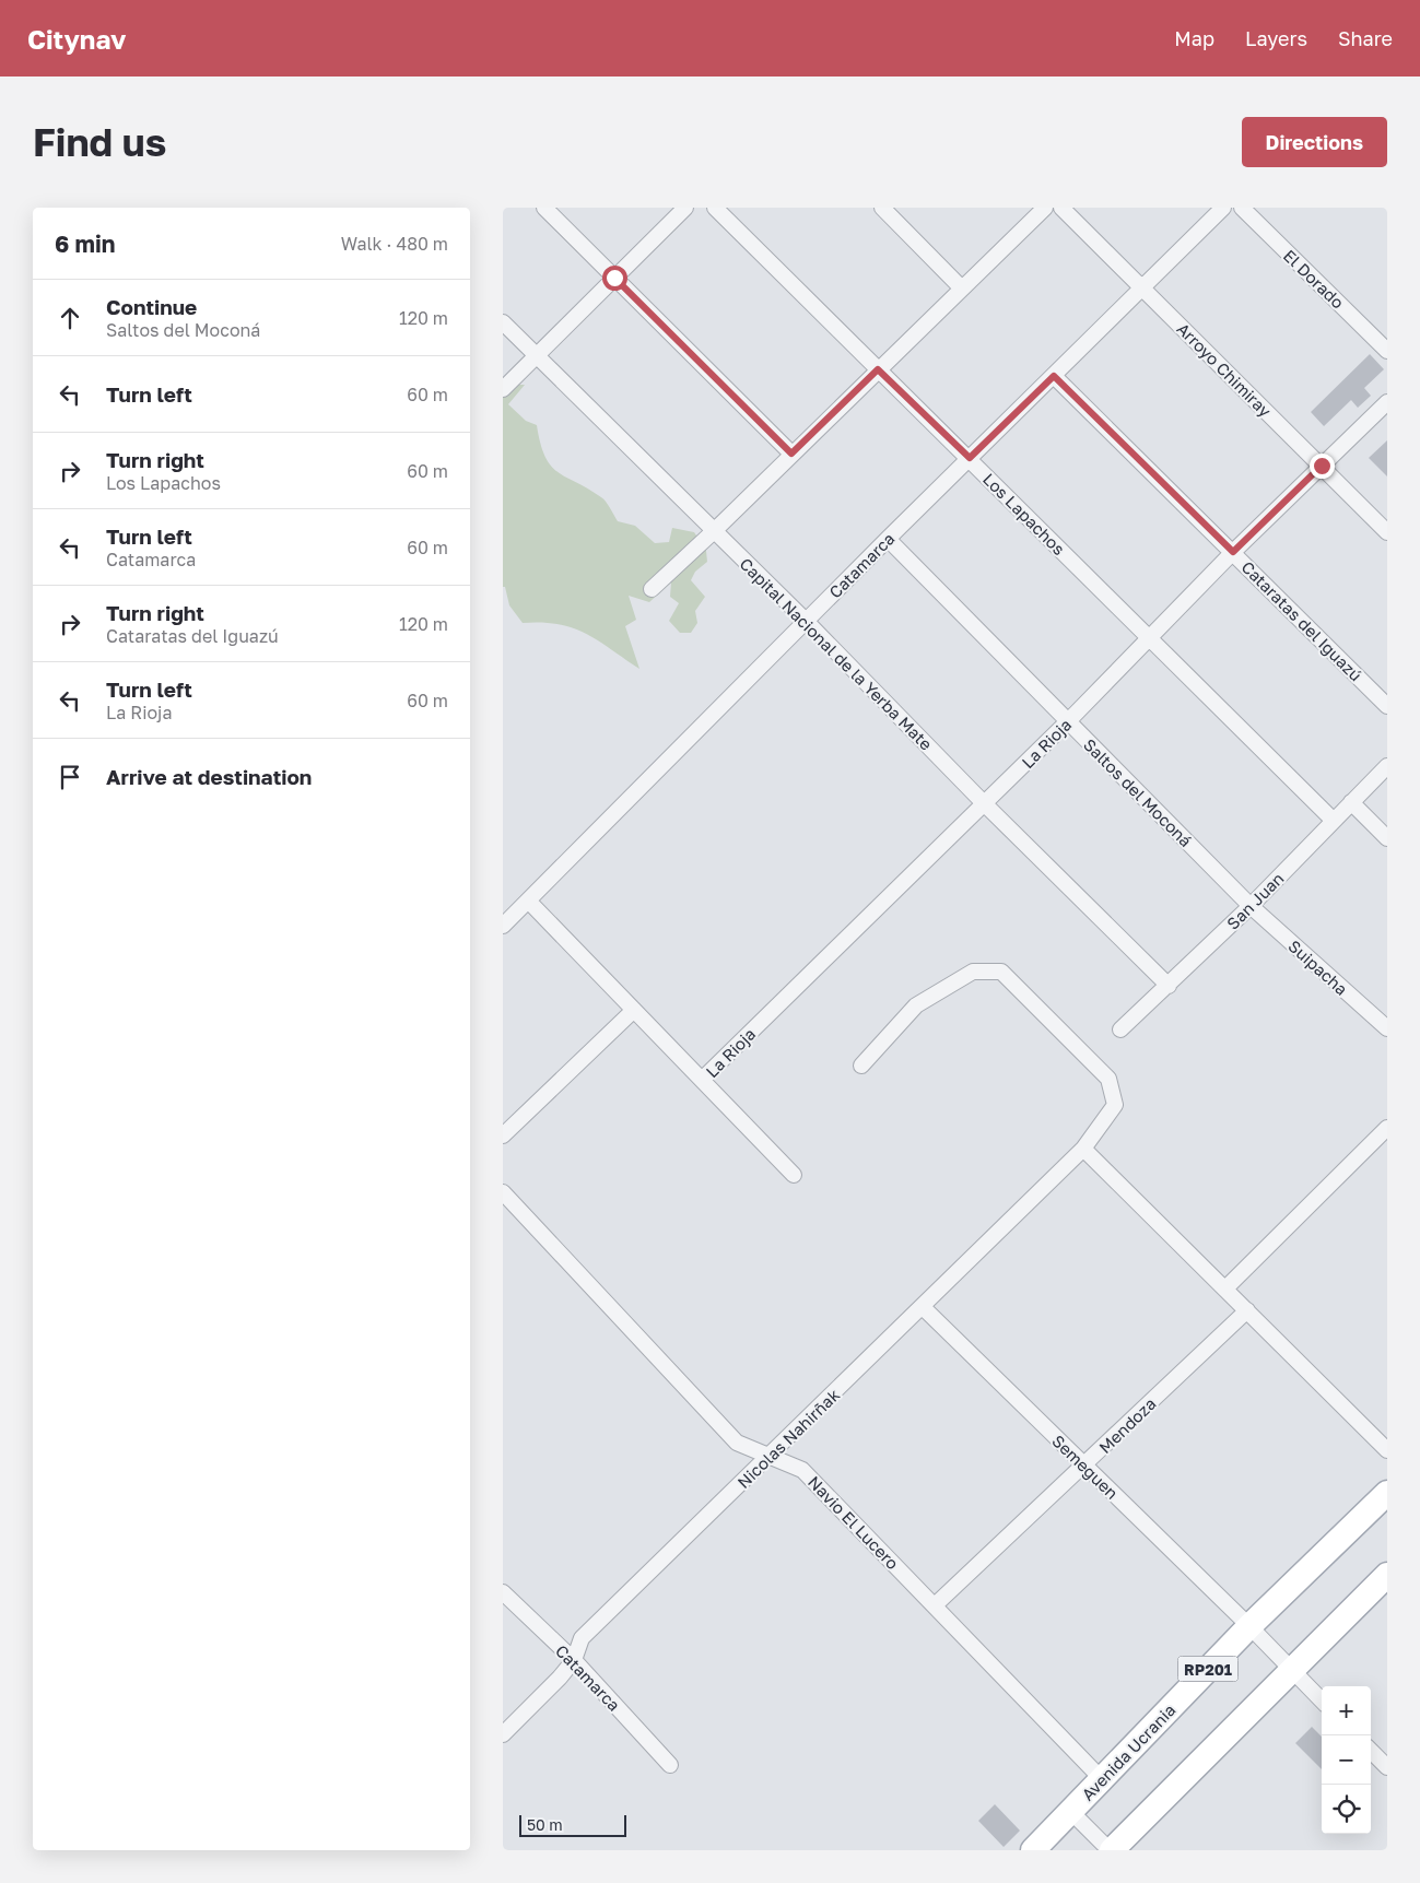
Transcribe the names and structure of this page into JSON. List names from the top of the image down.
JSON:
{
  "streets": {
    "main road": ["RP201", "Avenida Ucrania"],
    "street": [
      "El Dorado",
      "Arroyo Chimiray",
      "Los Lapachos",
      "Catamarca",
      "Cataratas del Iguazú",
      "Capital Nacional de la Yerba Mate",
      "La Rioja",
      "Saltos del Moconá",
      "San Juan",
      "Suipacha",
      "Mendoza",
      "Nicolas Nahirñak",
      "Semeguen",
      "Navio El Lucero"
    ]
  },
  "crossings": [
    ["Arroyo Chimiray", "Catamarca"],
    ["Arroyo Chimiray", "La Rioja"],
    ["Los Lapachos", "Catamarca"],
    ["Los Lapachos", "La Rioja"],
    ["Los Lapachos", "San Juan"],
    ["Catamarca", "Cataratas del Iguazú"],
    ["Catamarca", "Capital Nacional de la Yerba Mate"],
    ["Catamarca", "Saltos del Moconá"],
    ["Catamarca", "Nicolas Nahirñak"],
    ["Cataratas del Iguazú", "La Rioja"],
    ["Capital Nacional de la Yerba Mate", "La Rioja"],
    ["Capital Nacional de la Yerba Mate", "San Juan"],
    ["La Rioja", "Saltos del Moconá"],
    ["Saltos del Moconá", "San Juan"],
    ["Saltos del Moconá", "Suipacha"],
    ["San Juan", "Suipacha"],
    ["Mendoza", "Semeguen"],
    ["Mendoza", "Navio El Lucero"],
    ["Nicolas Nahirñak", "Semeguen"],
    ["Nicolas Nahirñak", "Navio El Lucero"],
    ["Semeguen", "Avenida Ucrania"],
    ["Navio El Lucero", "Avenida Ucrania"]
  ],
  "scale_bar": "50 m",
  "page": {
    "header": "Citynav",
    "nav": ["Map", "Layers", "Share"],
    "buttons": "Directions",
    "title": "Find us",
    "heading": ["6 min", "Walk · 480 m"],
    "list": [
      ["Continue", "Saltos del Moconá", "120 m"],
      ["Turn left", "60 m"],
      ["Turn right", "Los Lapachos", "60 m"],
      ["Turn left", "Catamarca", "60 m"],
      ["Turn right", "Cataratas del Iguazú", "120 m"],
      ["Turn left", "La Rioja", "60 m"],
      "Arrive at destination"
    ],
    "map_buttons": ["+", "−"],
    "scale": "50 m"
  }
}
